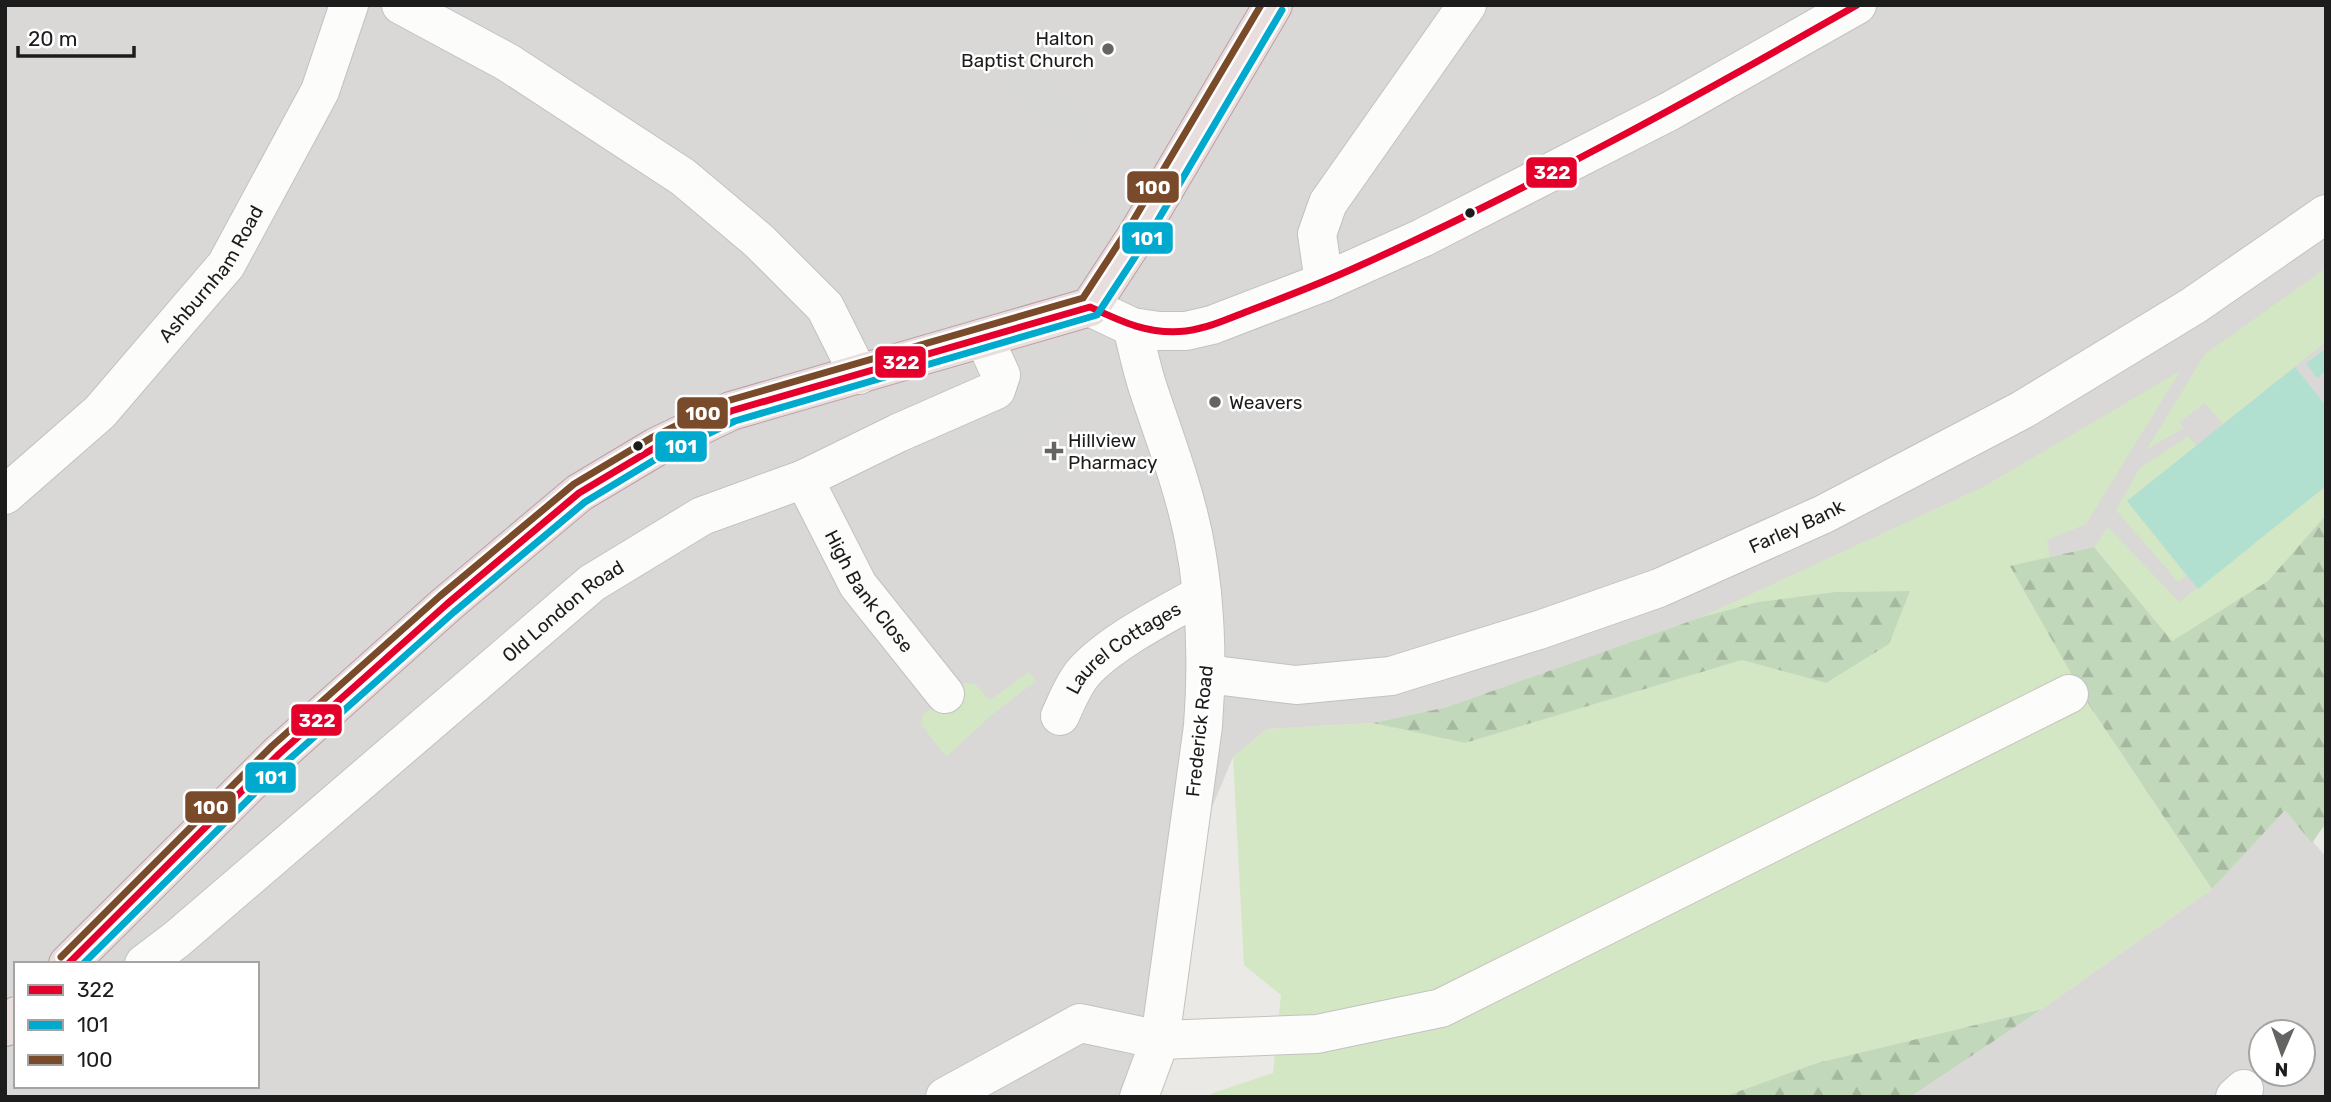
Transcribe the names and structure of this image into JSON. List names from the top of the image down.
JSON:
{
  "streets": {
    "street": [
      "Ashburnham Road",
      "Farley Bank",
      "High Bank Close",
      "Old London Road",
      "Laurel Cottages",
      "Frederick Road"
    ]
  },
  "crossings": [
    ["Farley Bank", "Frederick Road"],
    ["High Bank Close", "Old London Road"],
    ["Laurel Cottages", "Frederick Road"]
  ],
  "places": {
    "other": ["Halton Baptist Church", "Weavers"],
    "health": ["Hillview Pharmacy"]
  },
  "lines": ["transit line 322", "transit line 100", "transit line 101"],
  "legend": ["322", "101", "100"],
  "scale_bar": "20 m",
  "north": "bottom"
}
